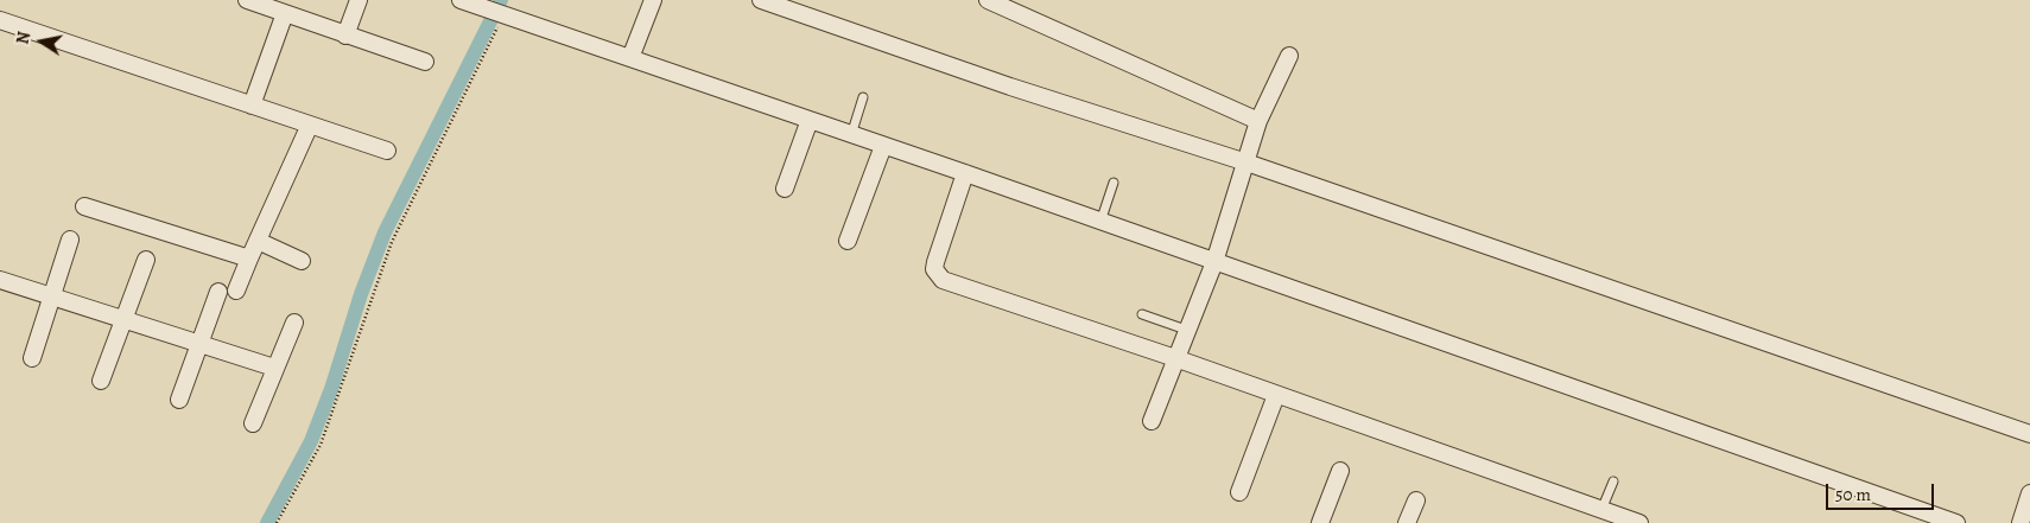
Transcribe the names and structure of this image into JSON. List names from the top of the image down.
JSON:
{
  "scale_bar": "50 m",
  "north": "left"
}
